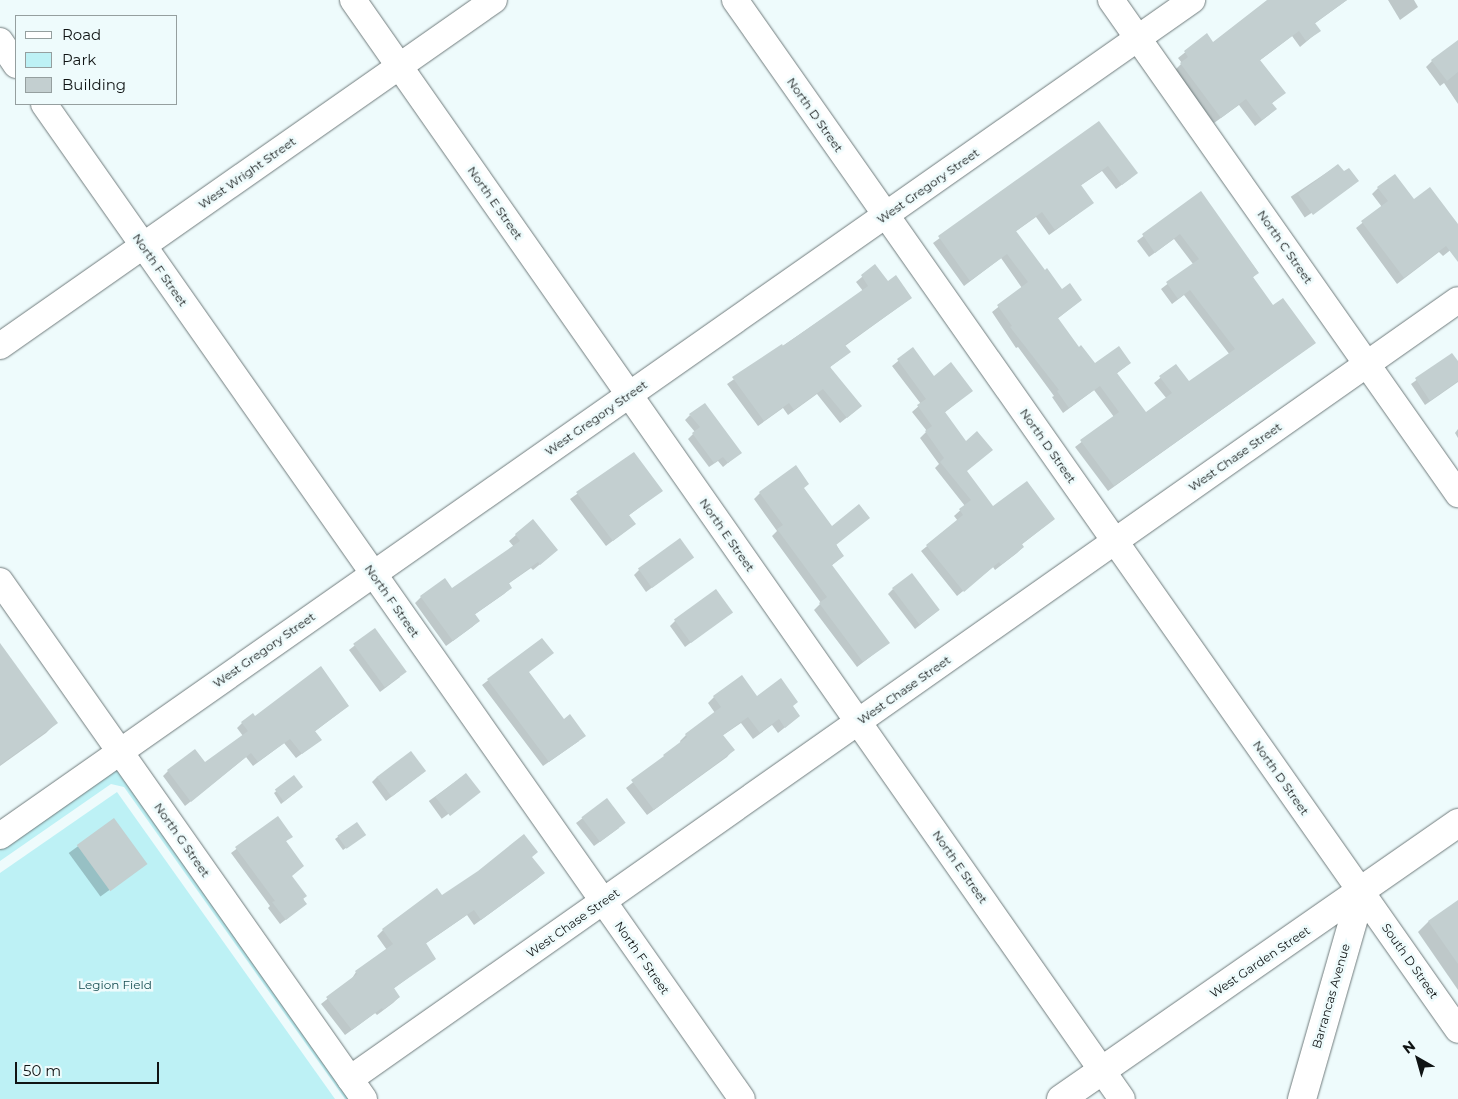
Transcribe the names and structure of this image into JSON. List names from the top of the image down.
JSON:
{
  "streets": {
    "main road": ["West Garden Street", "Barrancas Avenue"],
    "street": [
      "North D Street",
      "West Wright Street",
      "West Gregory Street",
      "North E Street",
      "North C Street",
      "North F Street",
      "West Chase Street",
      "North G Street",
      "South D Street"
    ]
  },
  "crossings": [
    ["North D Street", "West Gregory Street"],
    ["North D Street", "West Chase Street"],
    ["North D Street", "South D Street"],
    ["North D Street", "West Garden Street"],
    ["North D Street", "Barrancas Avenue"],
    ["West Wright Street", "North E Street"],
    ["West Wright Street", "North F Street"],
    ["West Gregory Street", "North E Street"],
    ["West Gregory Street", "North C Street"],
    ["West Gregory Street", "North F Street"],
    ["West Gregory Street", "North G Street"],
    ["North E Street", "West Chase Street"],
    ["North E Street", "West Garden Street"],
    ["North C Street", "West Chase Street"],
    ["North F Street", "West Chase Street"],
    ["West Chase Street", "North G Street"],
    ["South D Street", "West Garden Street"],
    ["South D Street", "Barrancas Avenue"],
    ["West Garden Street", "Barrancas Avenue"]
  ],
  "parks": ["Legion Field"],
  "legend": ["Road", "Park", "Building"],
  "scale_bar": "50 m",
  "north": "top left"
}
